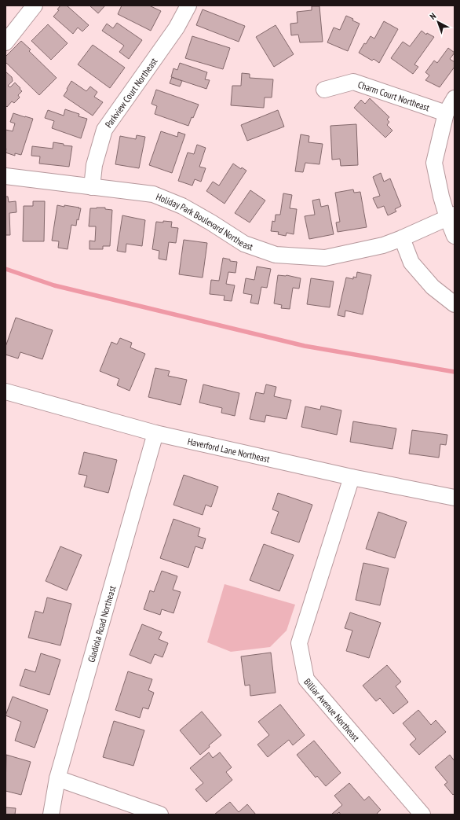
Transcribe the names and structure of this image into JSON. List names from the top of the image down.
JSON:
{
  "streets": {
    "street": [
      "Parkview Court Northeast",
      "Charm Court Northeast",
      "Holiday Park Boulevard Northeast",
      "Haverford Lane Northeast",
      "Gladiola Road Northeast",
      "Billiar Avenue Northeast"
    ]
  },
  "crossings": [
    ["Parkview Court Northeast", "Holiday Park Boulevard Northeast"],
    ["Haverford Lane Northeast", "Gladiola Road Northeast"],
    ["Haverford Lane Northeast", "Billiar Avenue Northeast"]
  ],
  "north": "top left"
}
